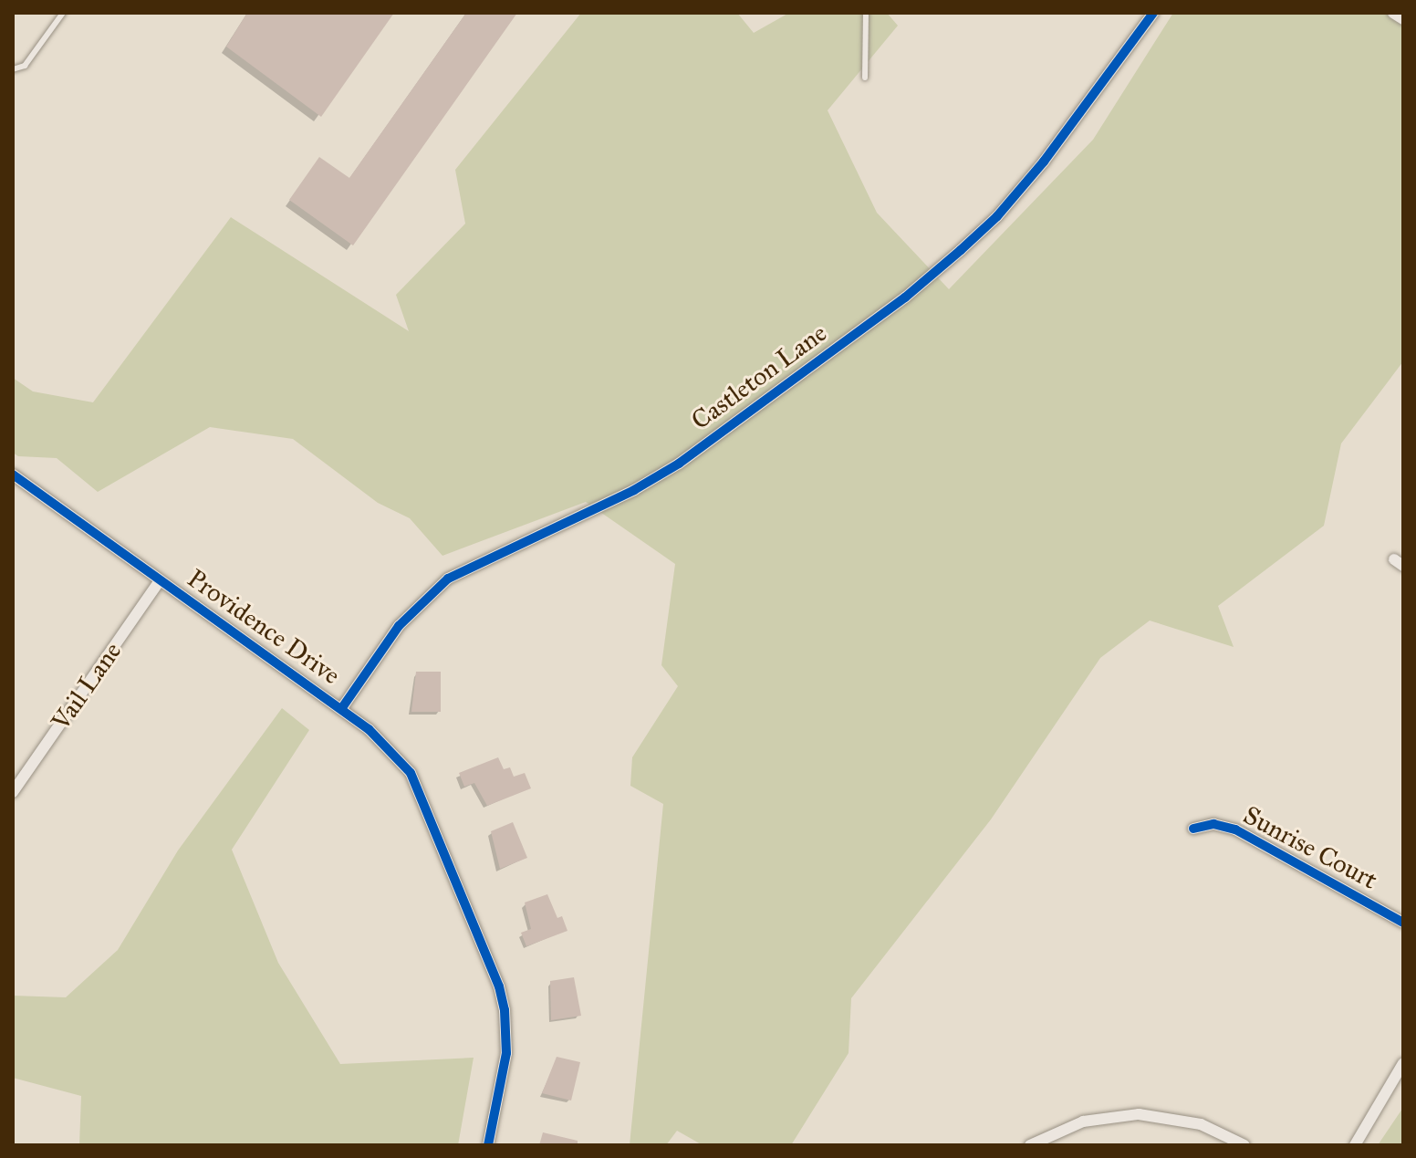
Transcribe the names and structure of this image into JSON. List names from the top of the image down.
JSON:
{
  "streets": {
    "street": [
      "Castleton Lane",
      "Providence Drive",
      "Vail Lane",
      "Sunrise Court"
    ]
  },
  "crossings": [
    ["Castleton Lane", "Providence Drive"],
    ["Providence Drive", "Vail Lane"]
  ]
}
